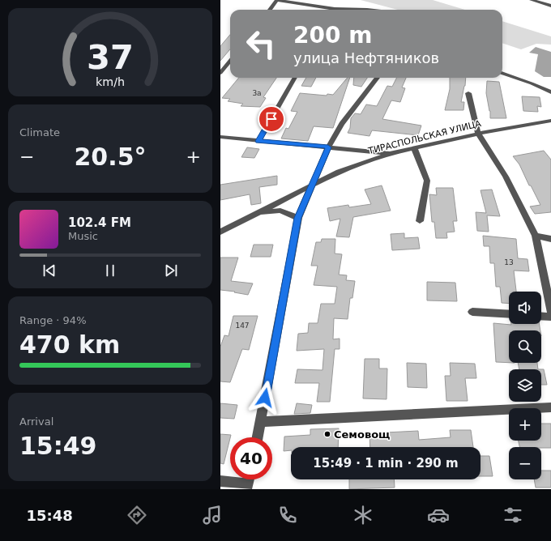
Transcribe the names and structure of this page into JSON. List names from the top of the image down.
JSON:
{
  "streets": {
    "street": ["ТИРАСПОЛЬСКАЯ УЛИЦА"]
  },
  "places": ["Семовощ"],
  "house_numbers": ["3а", "13", "147"],
  "page": {
    "turn": ["200 m", "улица Нефтяников"],
    "tile": [
      "Climate",
      ["Range · 94%", "470 km"],
      ["Arrival", "15:49"]
    ],
    "heat": ["−", "20.5°", "+"],
    "song": ["102.4 FM", "Music"],
    "map_buttons": ["+", "−"],
    "limit": "40",
    "trip": "15:49 · 1 min · 290 m",
    "tabs": "15:48",
    "gauge": ["37", "km/h"]
  }
}
